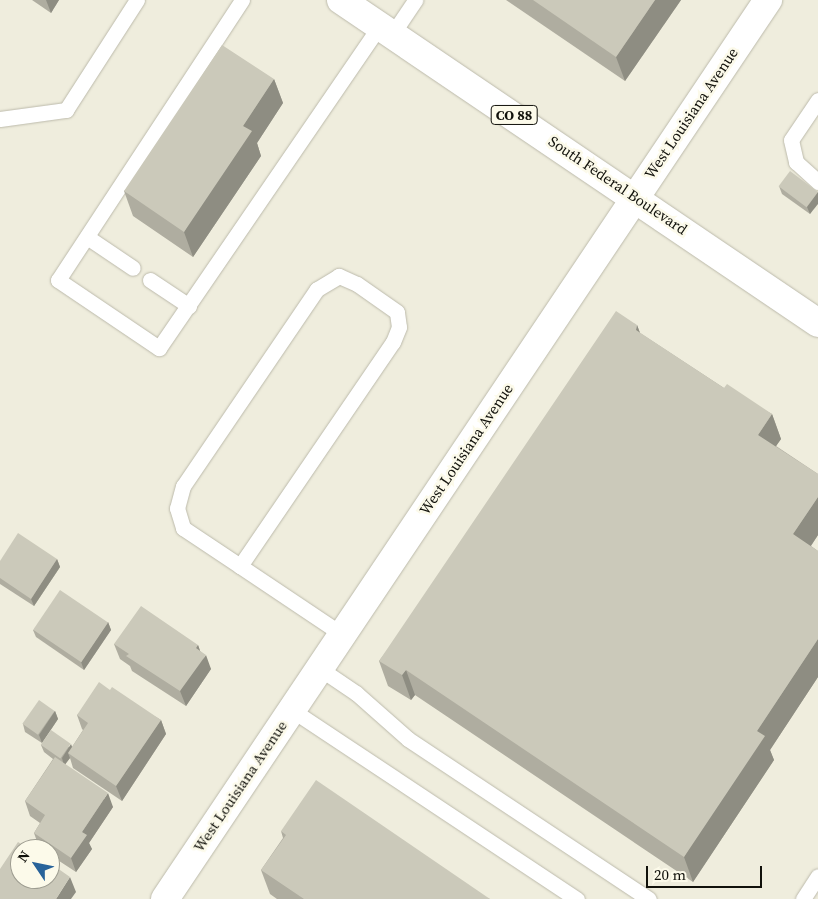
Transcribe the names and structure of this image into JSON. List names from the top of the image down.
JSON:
{
  "streets": {
    "street": ["West Louisiana Avenue", "CO 88", "South Federal Boulevard"]
  },
  "crossings": [
    ["West Louisiana Avenue", "South Federal Boulevard"]
  ],
  "scale_bar": "20 m",
  "north": "top left"
}
